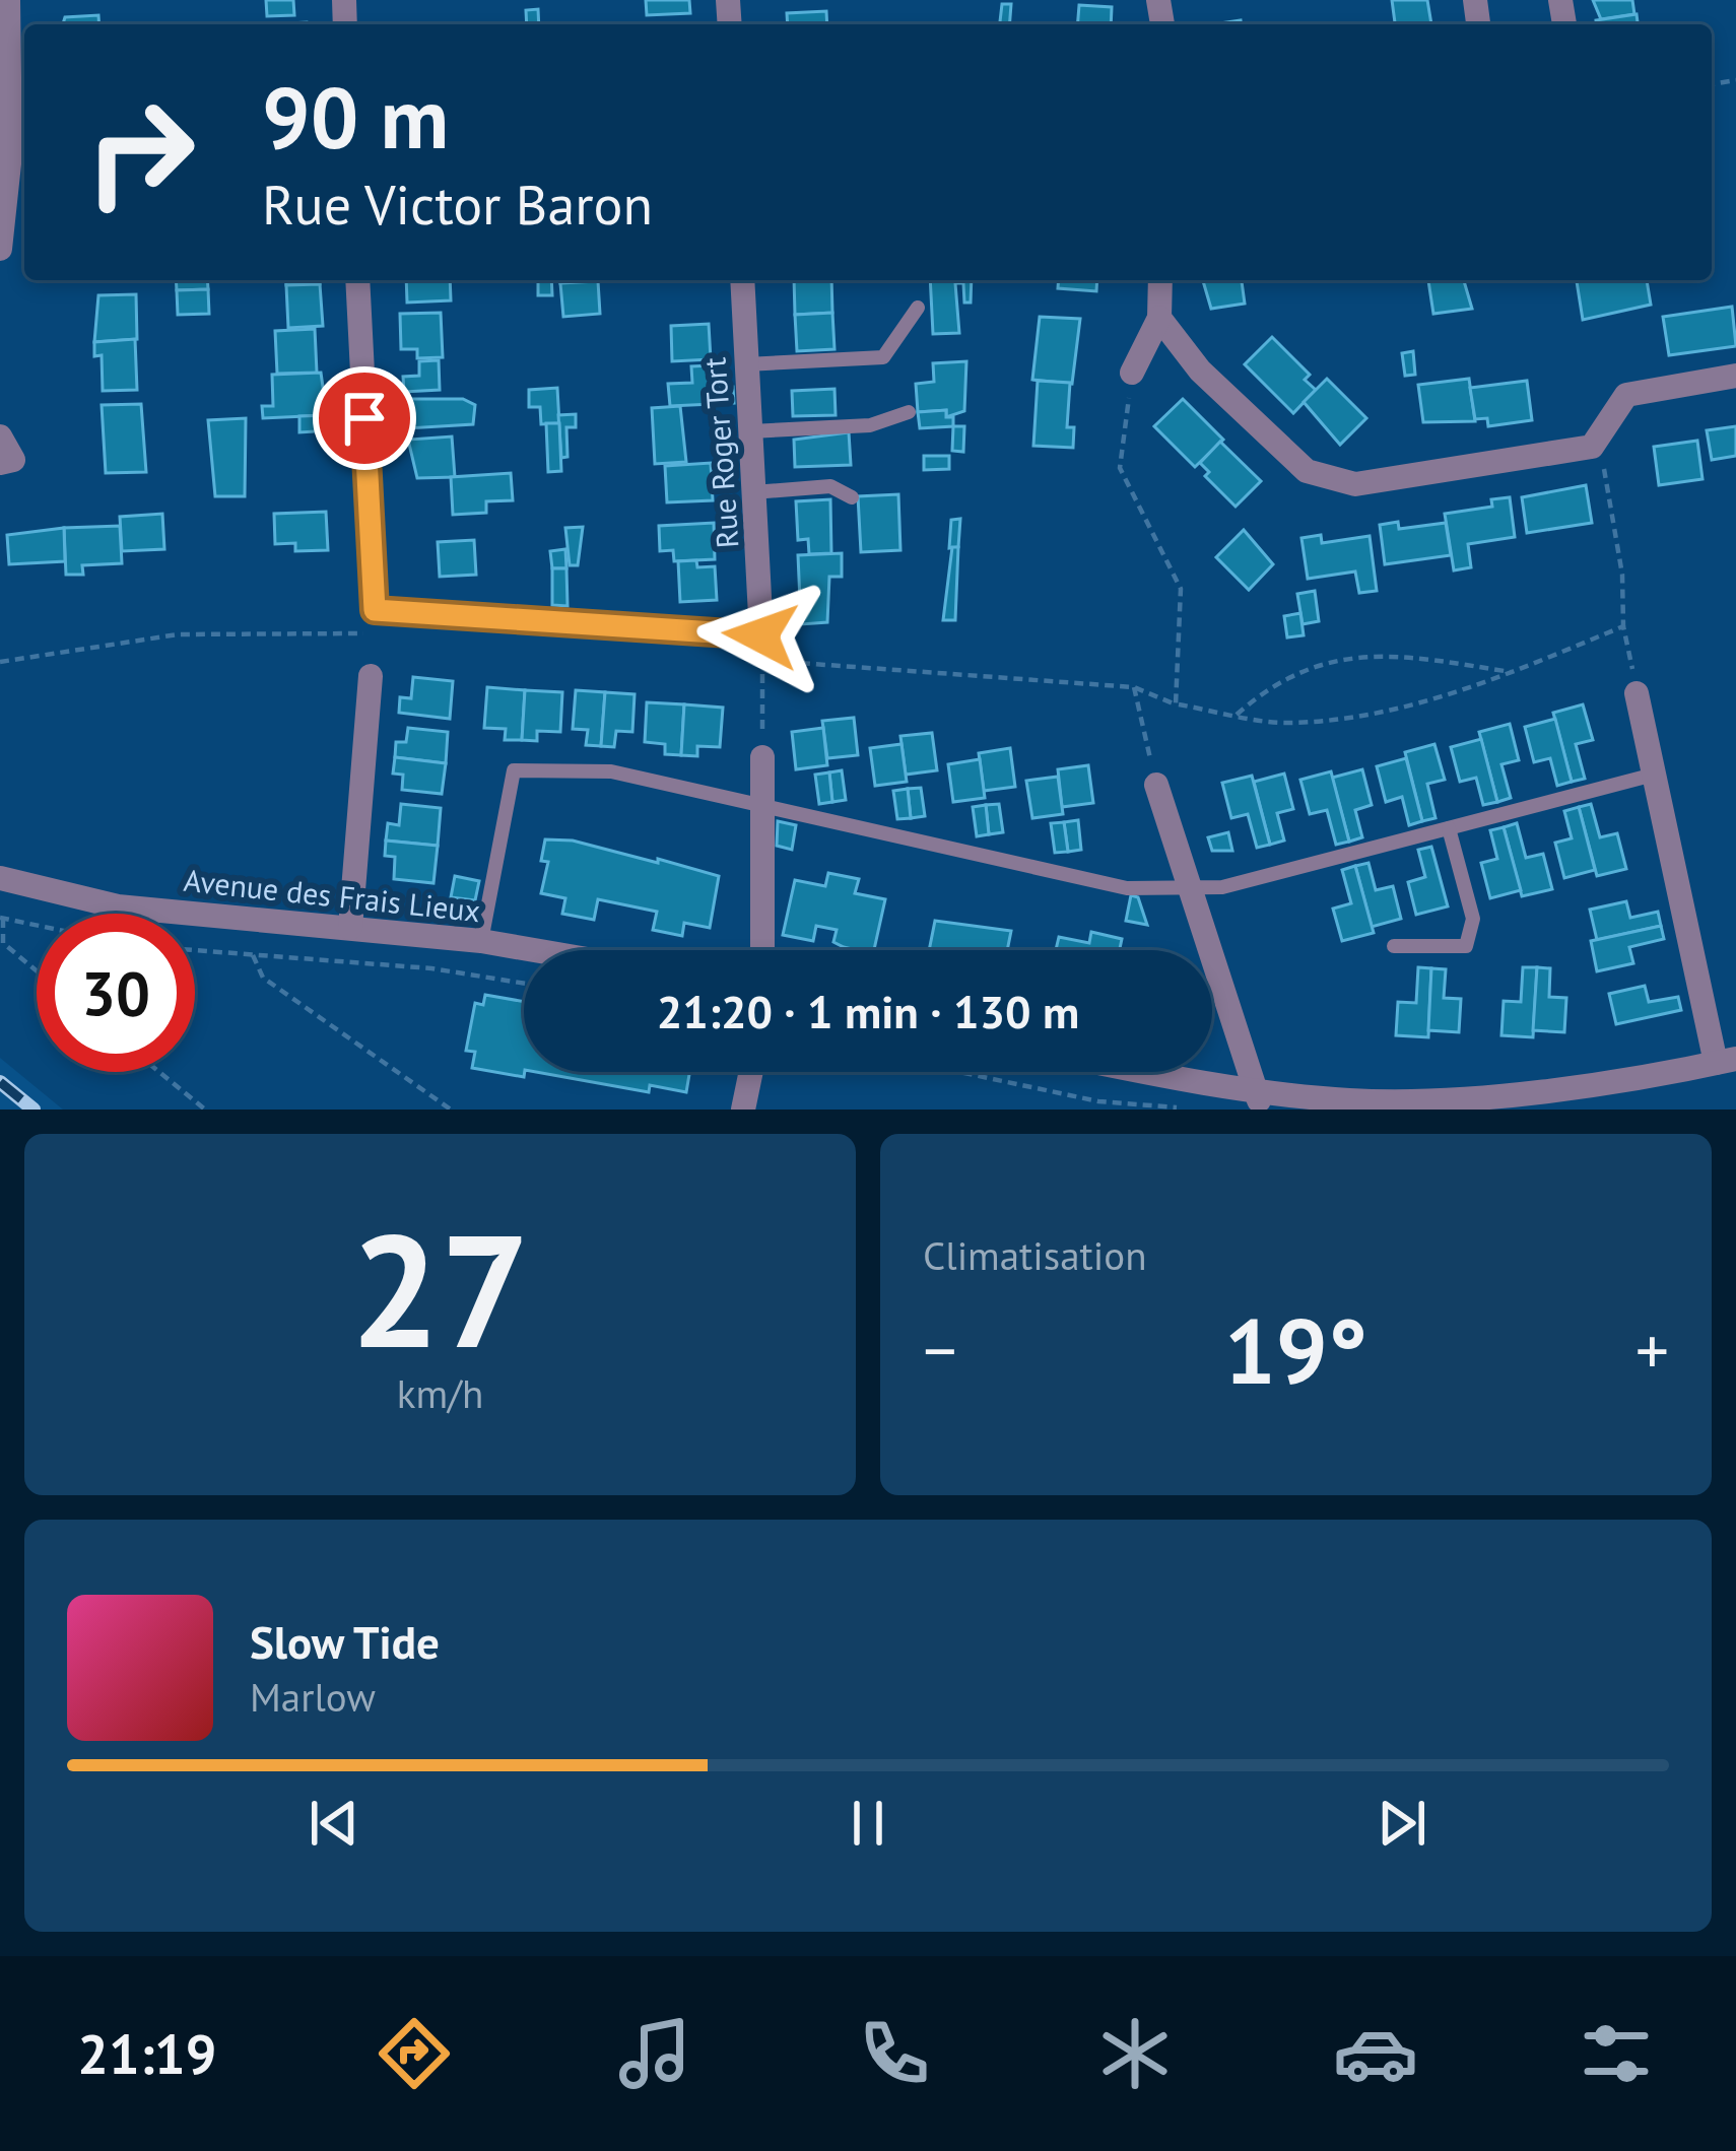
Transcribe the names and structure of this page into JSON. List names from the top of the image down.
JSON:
{
  "streets": {
    "street": ["Rue Roger Tort", "Avenue des Frais Lieux"]
  },
  "page": {
    "turn": ["90 m", "Rue Victor Baron"],
    "limit": "30",
    "trip": "21:20 · 1 min · 130 m",
    "tile": [
      ["27", "km/h"],
      "Climatisation"
    ],
    "heat": ["−", "19°", "+"],
    "song": ["Slow Tide", "Marlow"],
    "tabs": "21:19"
  }
}
